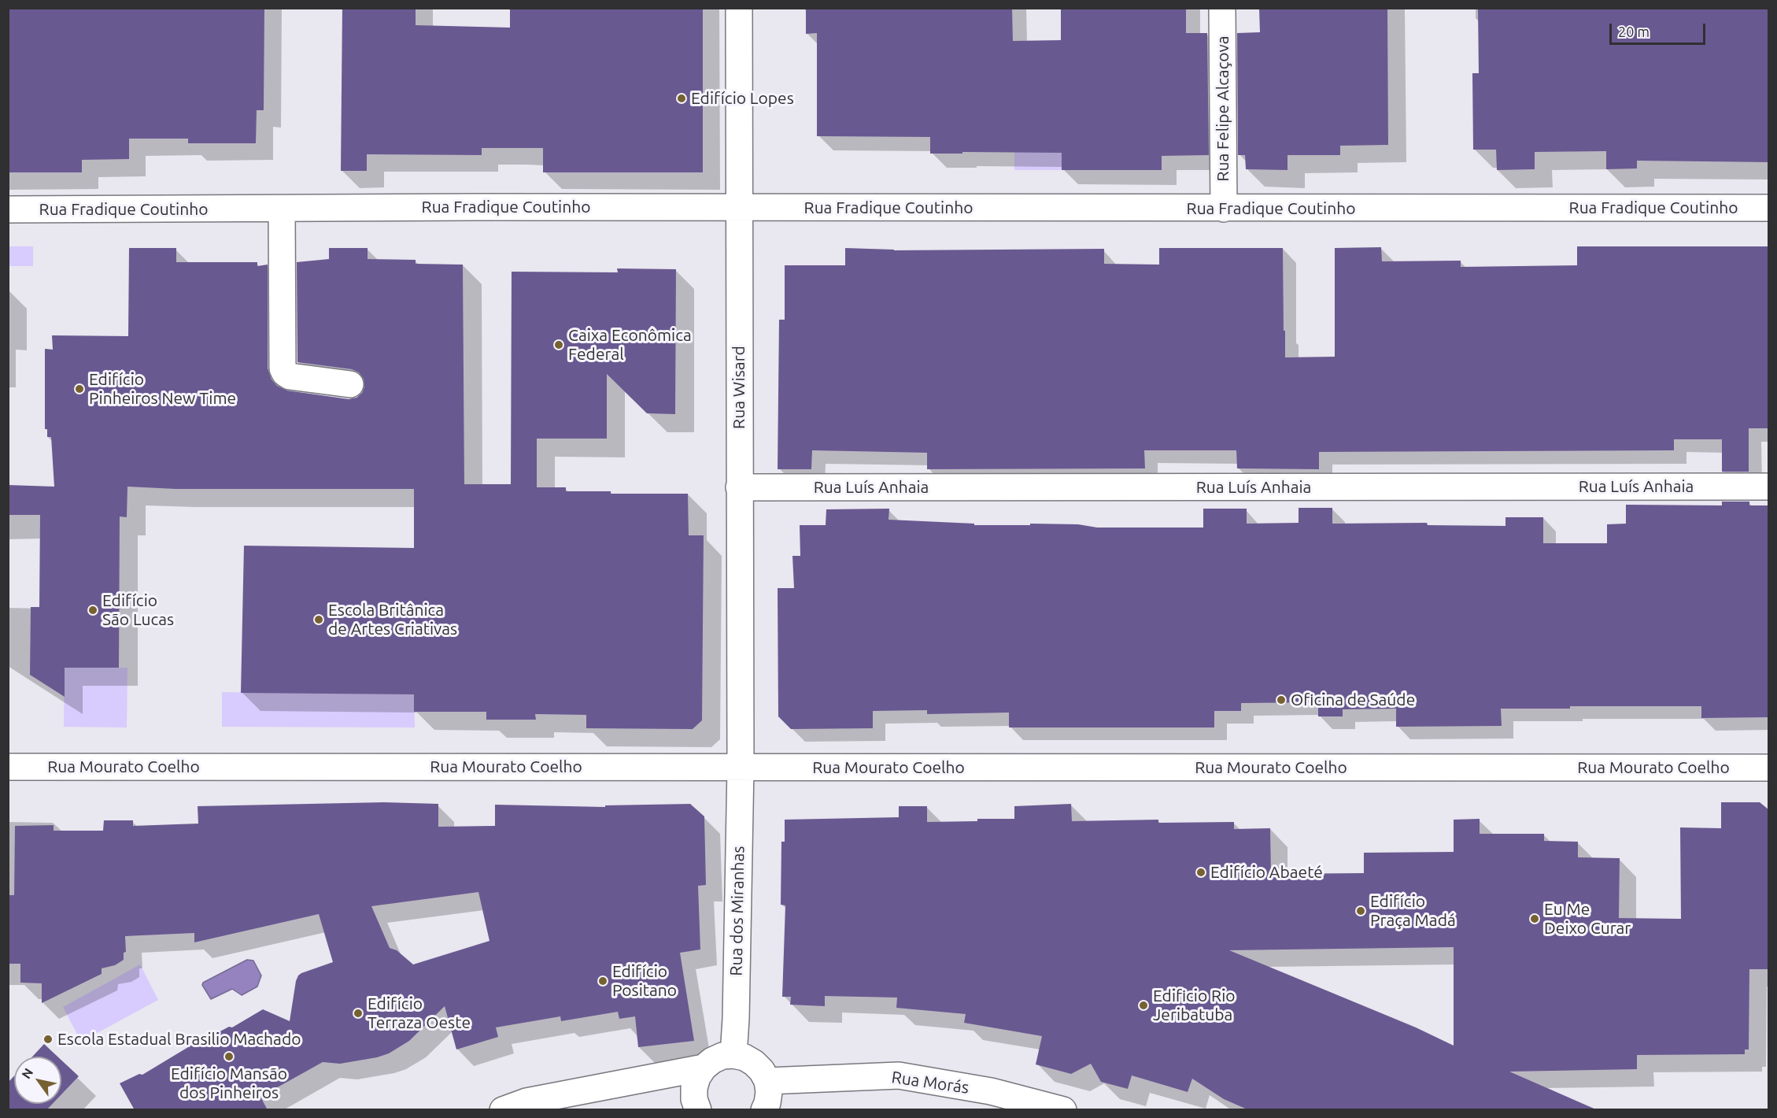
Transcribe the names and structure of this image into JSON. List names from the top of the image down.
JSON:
{
  "streets": {
    "street": [
      "Rua Felipe Alcaçova",
      "Rua Fradique Coutinho",
      "Rua Wisard",
      "Rua Luís Anhaia",
      "Rua Mourato Coelho",
      "Rua dos Miranhas",
      "Rua Morás"
    ]
  },
  "crossings": [
    ["Rua Felipe Alcaçova", "Rua Fradique Coutinho"],
    ["Rua Fradique Coutinho", "Rua Wisard"],
    ["Rua Wisard", "Rua Luís Anhaia"],
    ["Rua Wisard", "Rua Mourato Coelho"],
    ["Rua Wisard", "Rua dos Miranhas"],
    ["Rua Mourato Coelho", "Rua dos Miranhas"]
  ],
  "places": [
    "Edifício Lopes",
    "Caixa Econômica Federal",
    "Edifício Pinheiros New Time",
    "Edifício São Lucas",
    "Escola Britânica de Artes Criativas",
    "Oficina de Saúde",
    "Edifício Abaeté",
    "Edifício Praça Madá",
    "Eu Me Deixo Curar",
    "Edifício Positano",
    "Edificio Rio Jeribatuba",
    "Edifício Terraza Oeste",
    "Escola Estadual Brasilio Machado",
    "Edifício Mansão dos Pinheiros"
  ],
  "scale_bar": "20 m",
  "north": "top left"
}
